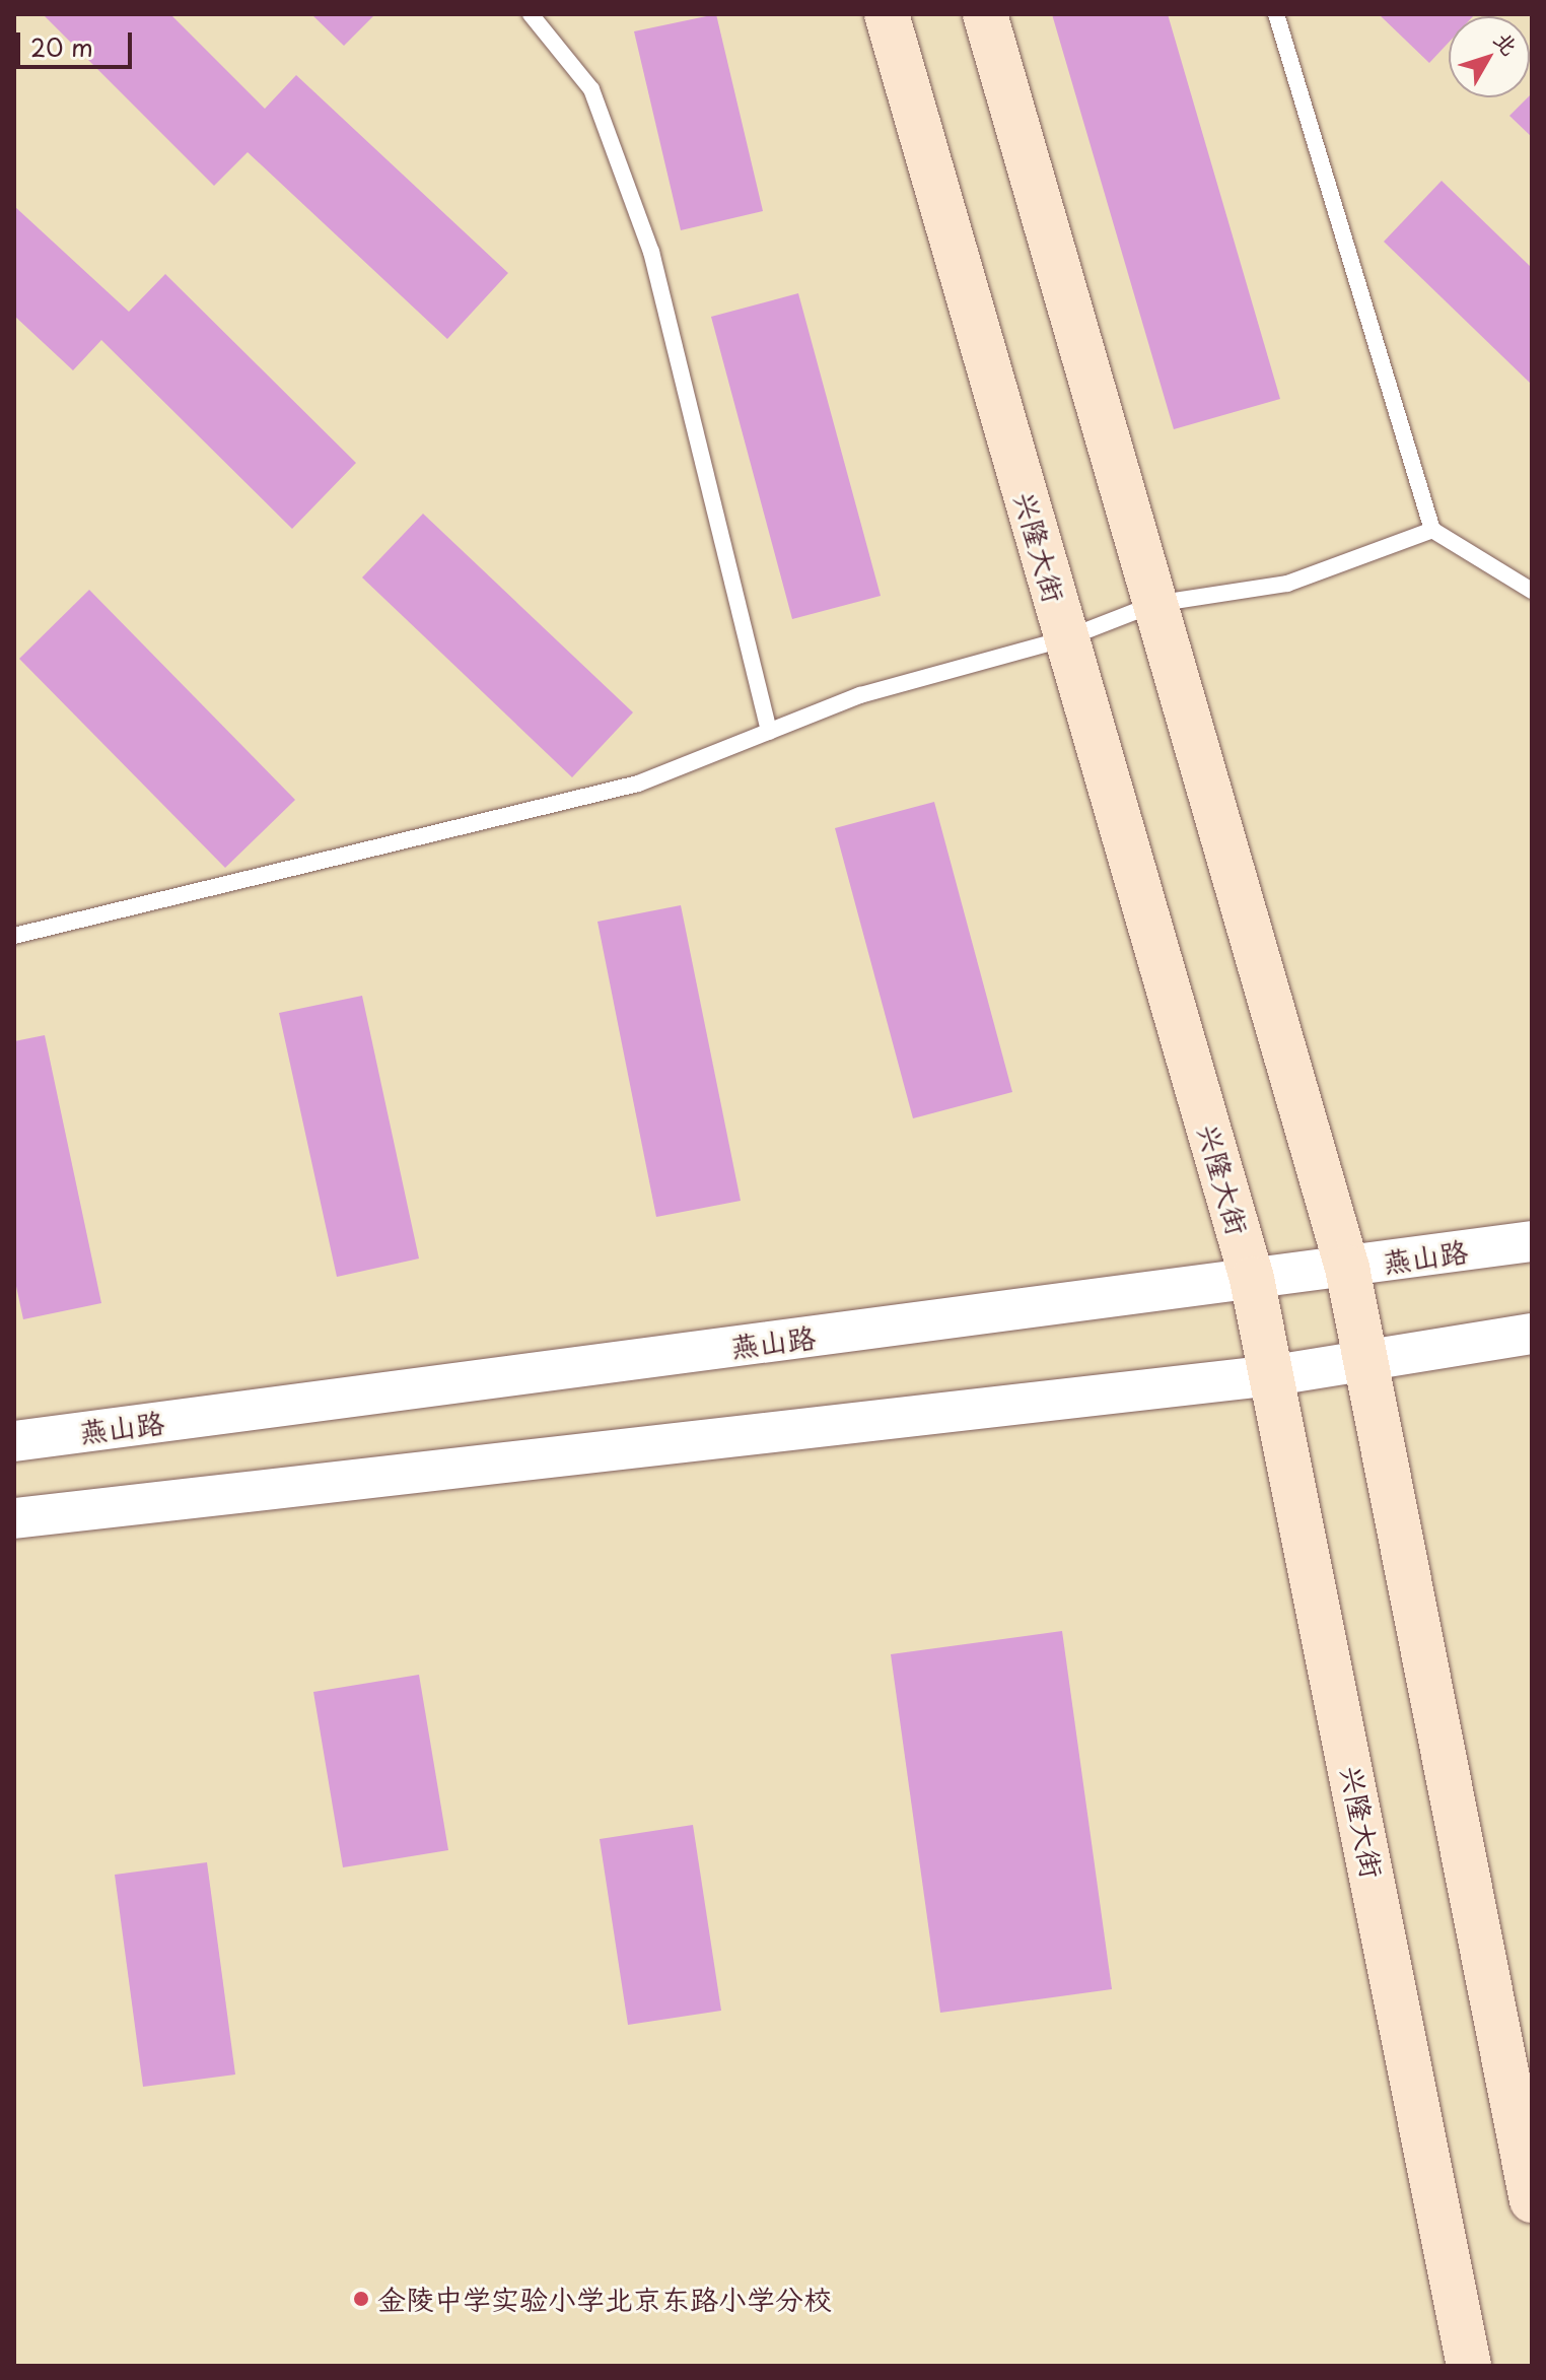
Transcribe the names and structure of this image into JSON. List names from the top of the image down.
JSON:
{
  "streets": {
    "main road": ["兴隆大街"],
    "street": ["燕山路"]
  },
  "crossings": [
    ["兴隆大街", "燕山路"]
  ],
  "places": ["金陵中学实验小学北京东路小学分校"],
  "scale_bar": "20 m",
  "north": "top right"
}
